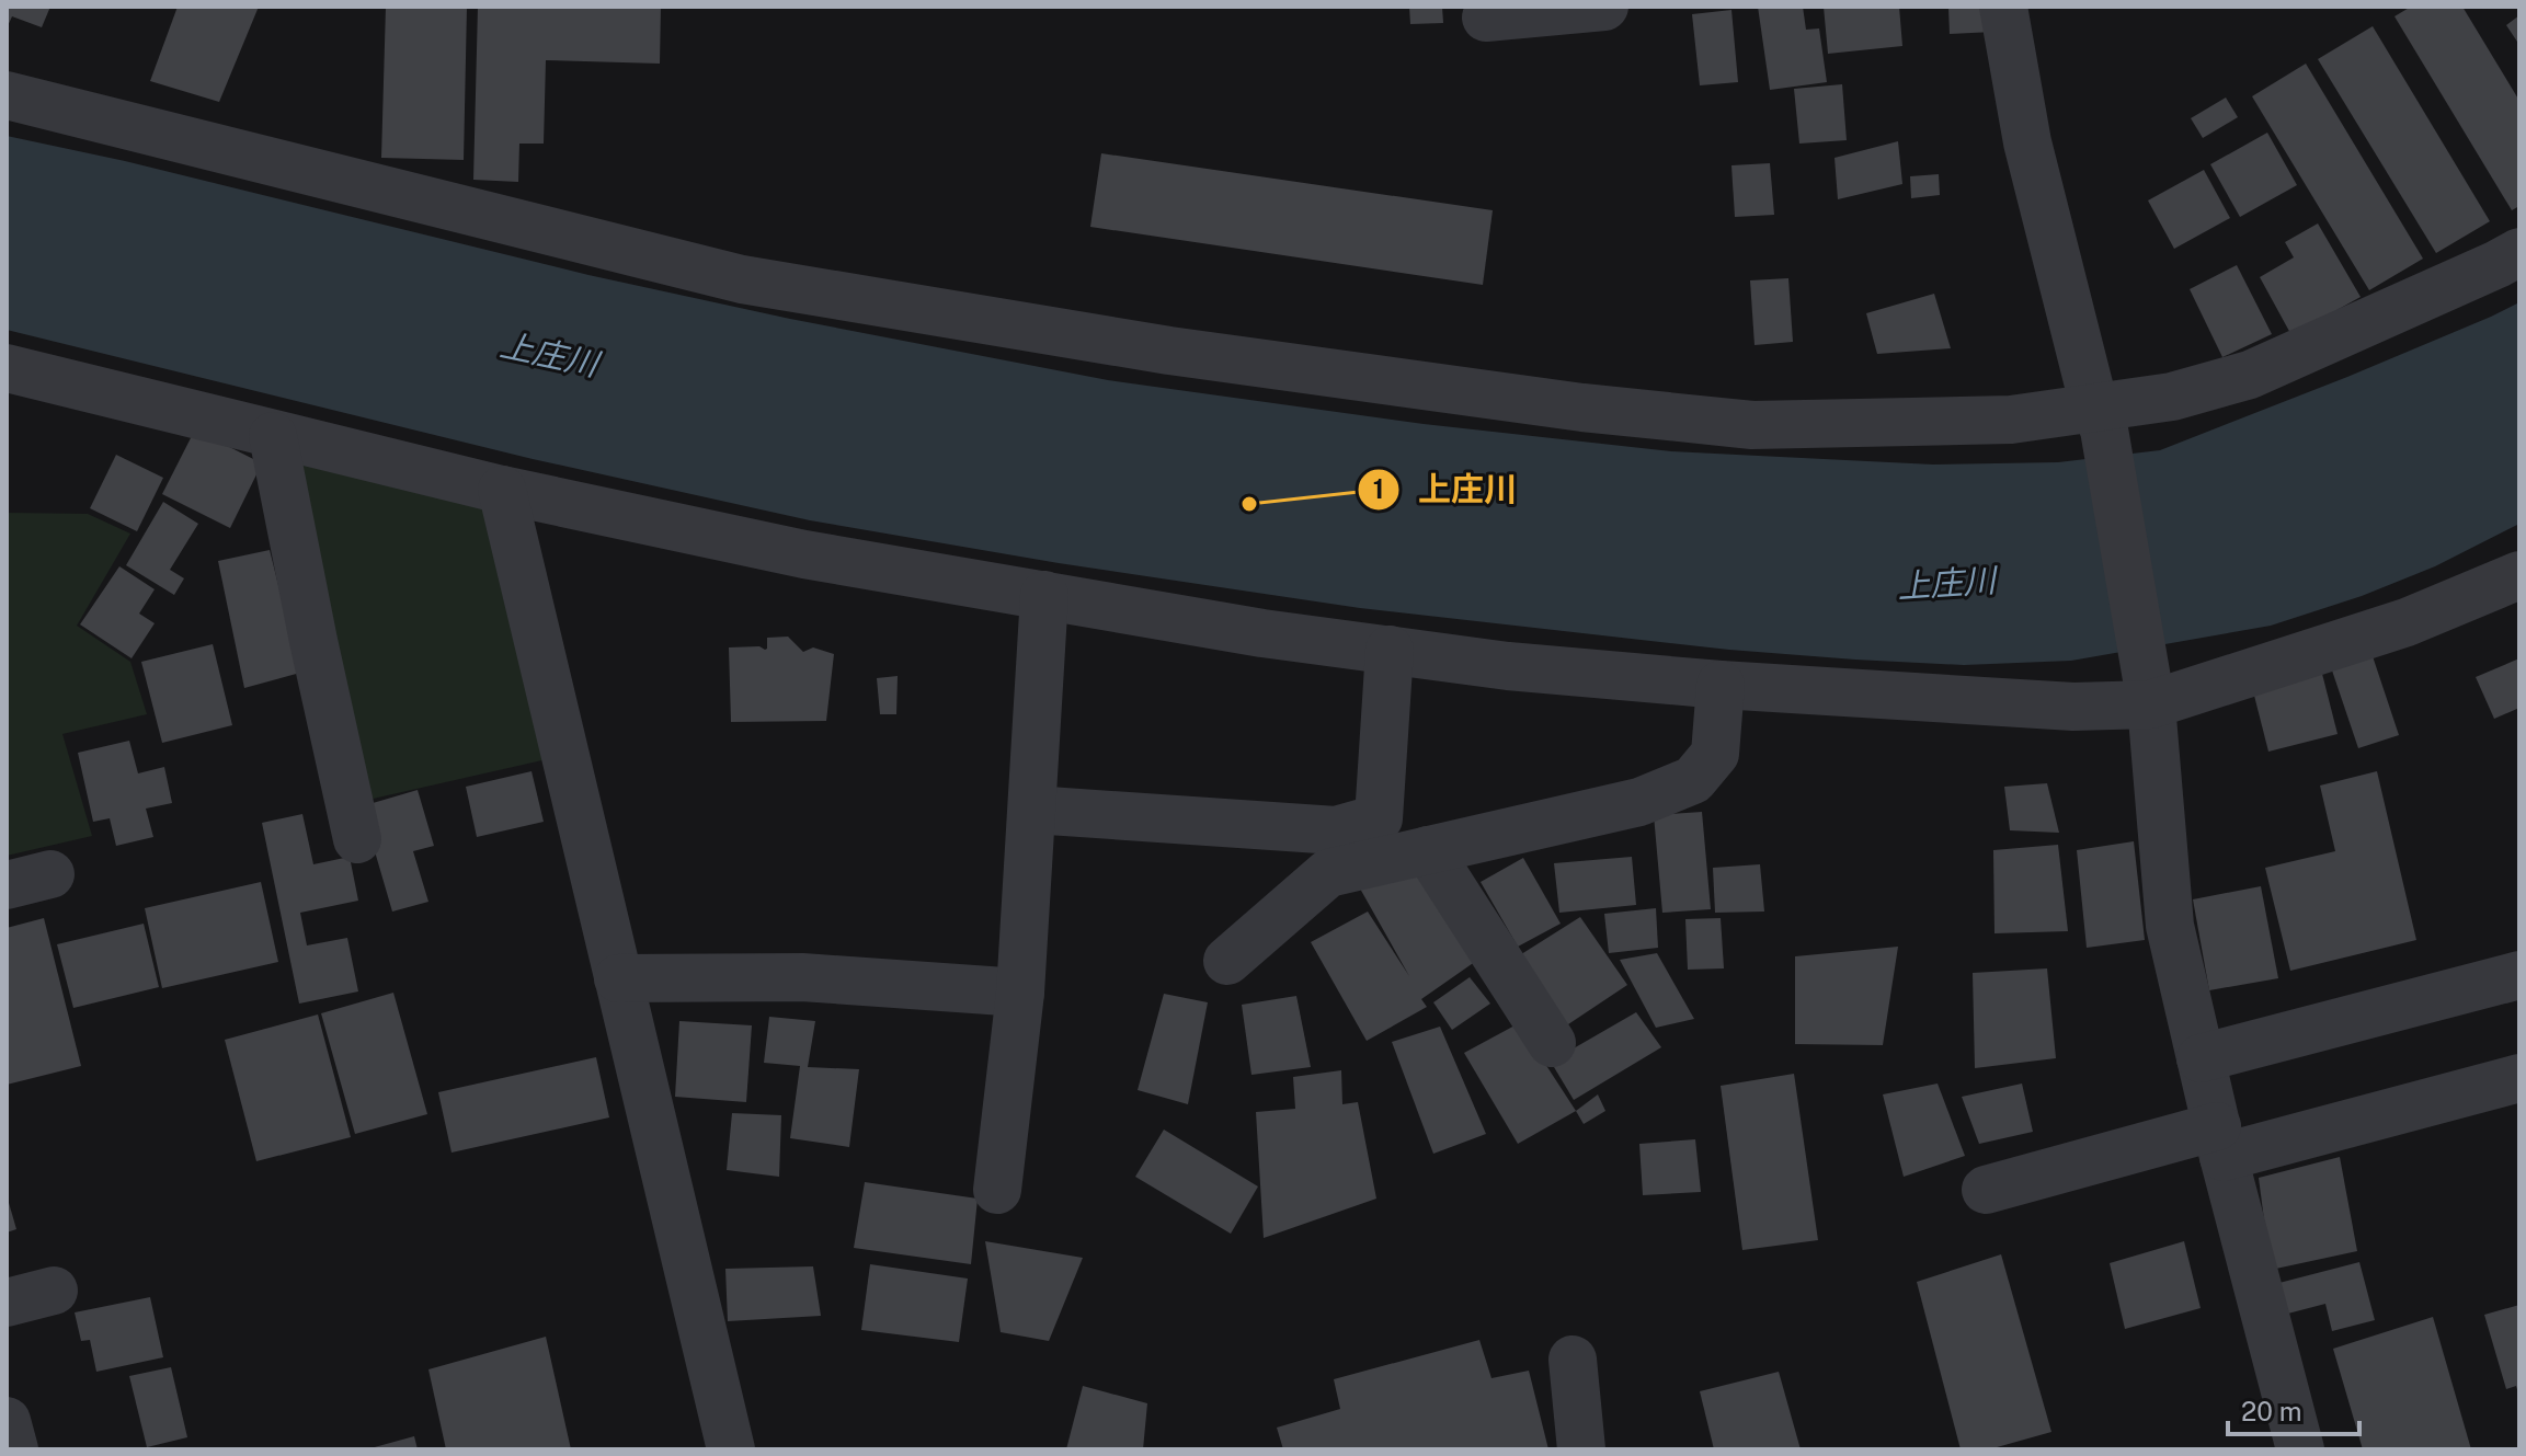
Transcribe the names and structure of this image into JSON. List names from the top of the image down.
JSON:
{
  "water": ["上庄川"],
  "places": ["上庄川"],
  "scale_bar": "20 m"
}
